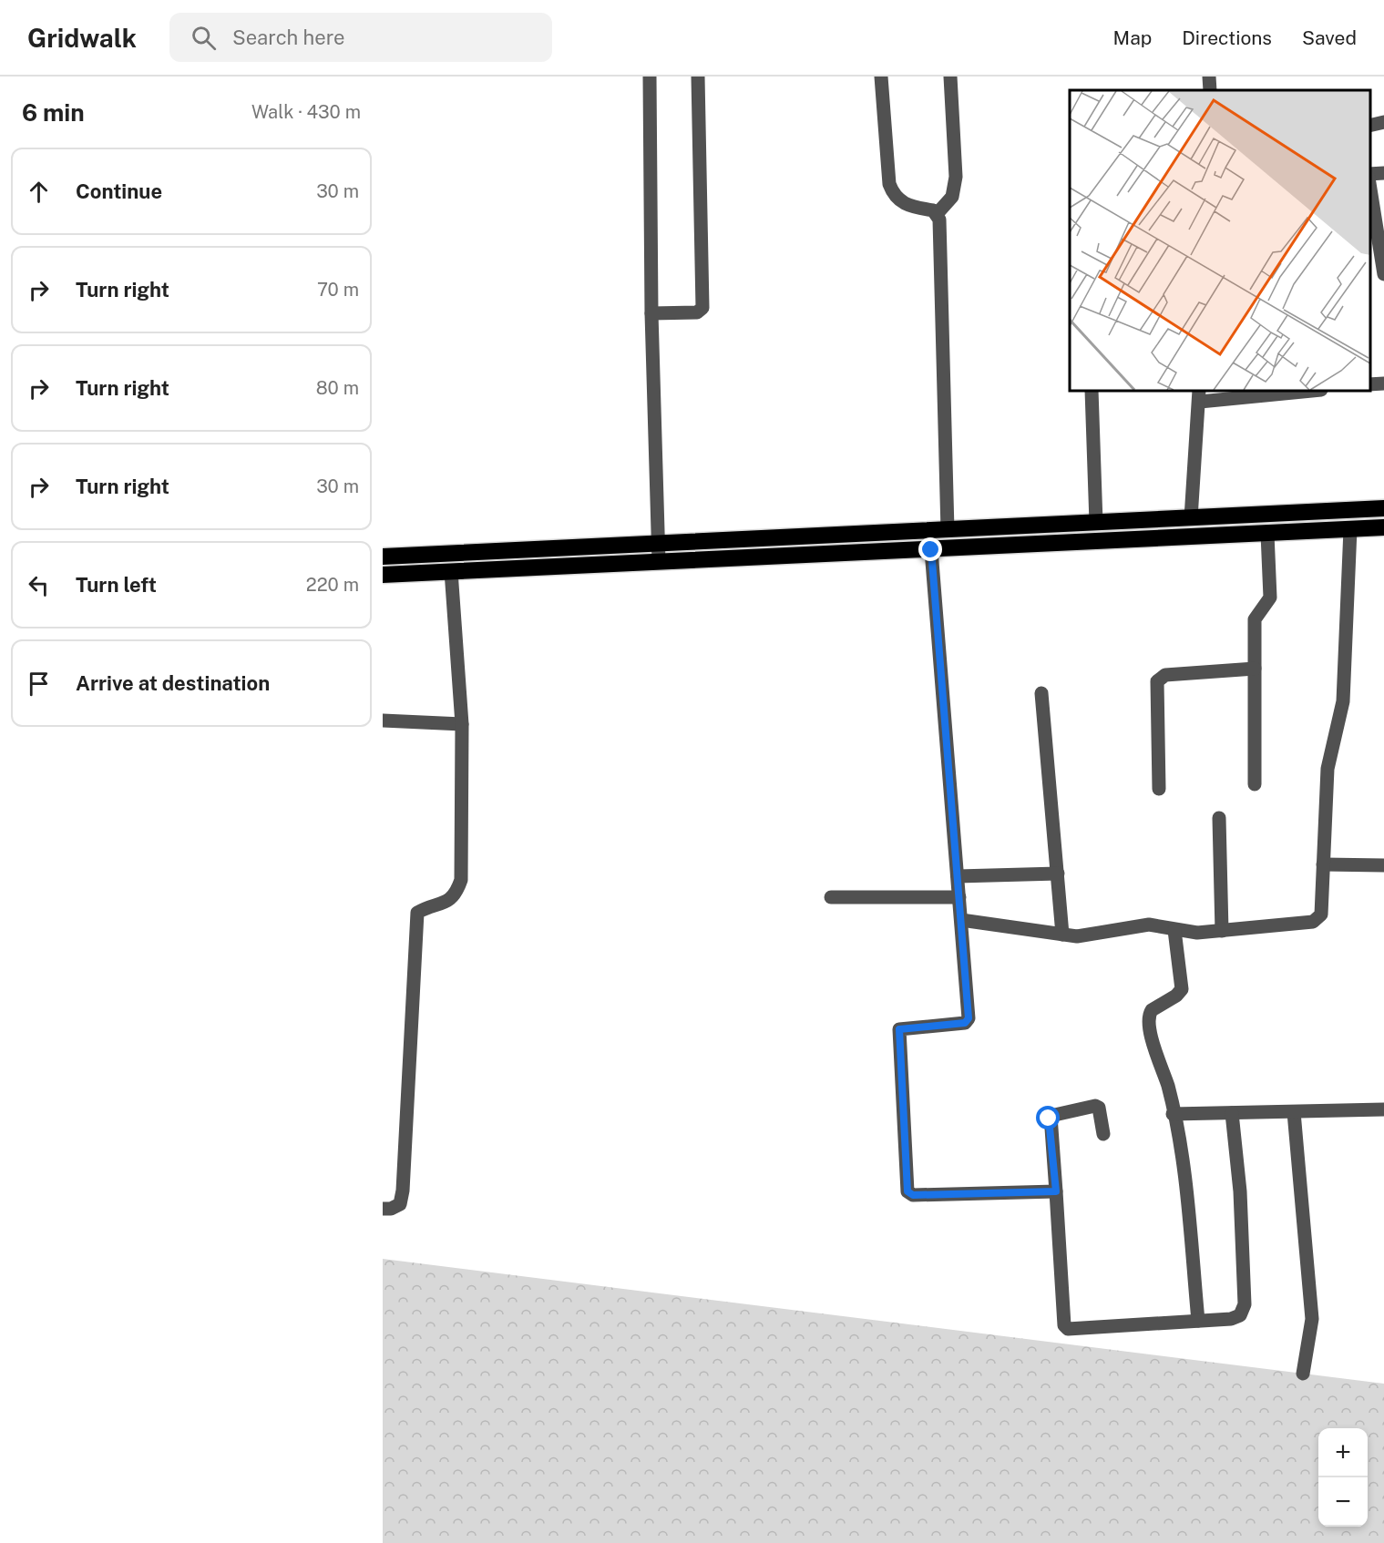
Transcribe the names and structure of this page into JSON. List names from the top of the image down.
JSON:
{
  "page": {
    "header": "Gridwalk",
    "search": "Search here",
    "nav": ["Map", "Directions", "Saved"],
    "heading": ["6 min", "Walk · 430 m"],
    "list": [
      ["Continue", "30 m"],
      ["Turn right", "70 m"],
      ["Turn right", "80 m"],
      ["Turn right", "30 m"],
      ["Turn left", "220 m"],
      "Arrive at destination"
    ],
    "map_buttons": ["+", "−"]
  }
}
